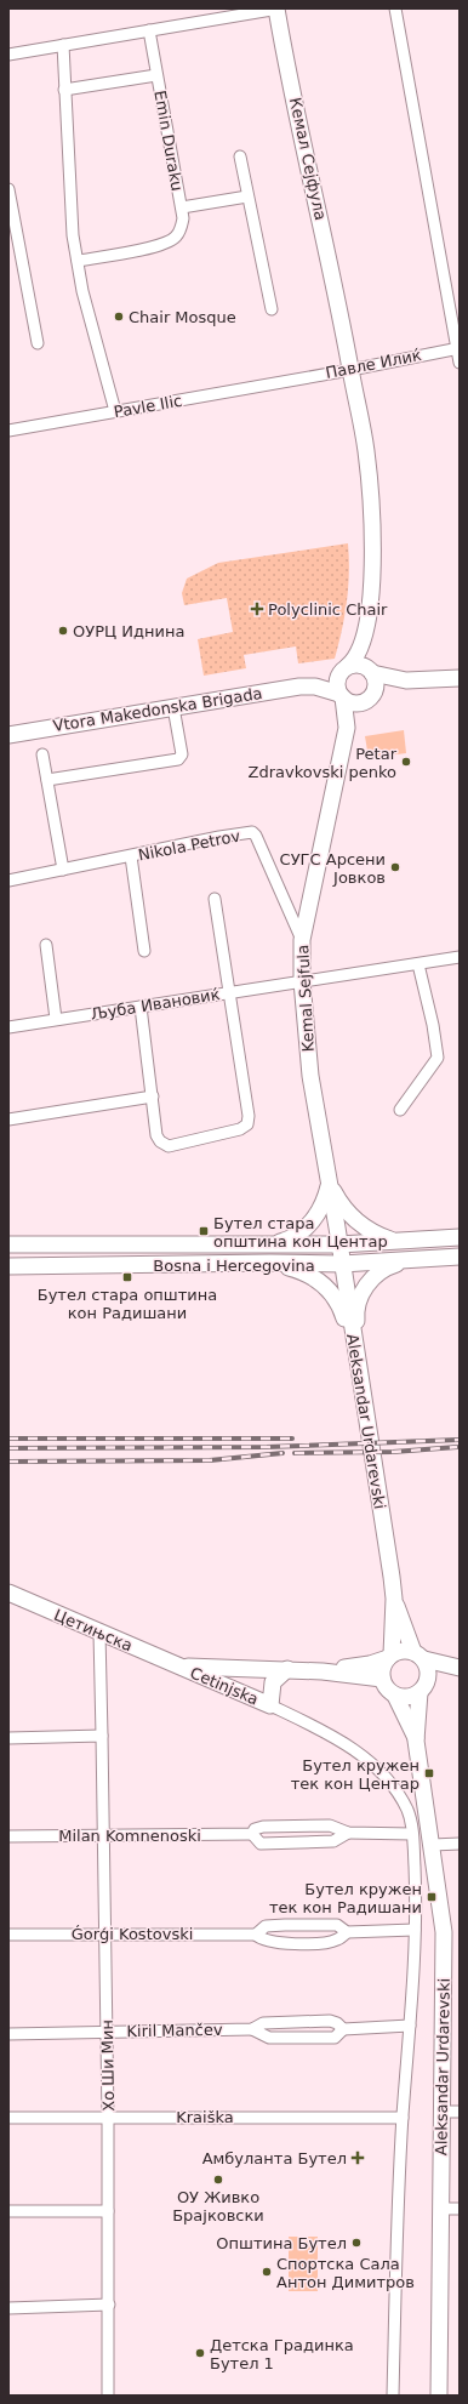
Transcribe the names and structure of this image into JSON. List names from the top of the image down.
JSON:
{
  "streets": {
    "street": [
      "Emin Duraku",
      "Кемал Сејфула",
      "Павле Илиќ",
      "Pavle Ilic",
      "Vtora Makedonska Brigada",
      "Nikola Petrov",
      "Kemal Sejfula",
      "Љуба Ивановиќ",
      "Bosna i Hercegovina",
      "Aleksandar Urdarevski",
      "Цетињска",
      "Cetinjska",
      "Milan Komnenoski",
      "Ǵorǵi Kostovski",
      "Kiril Mančev",
      "Хо Ши Мин",
      "Kraiška"
    ]
  },
  "crossings": [
    ["Кемал Сејфула", "Павле Илиќ"],
    ["Павле Илиќ", "Pavle Ilic"],
    ["Nikola Petrov", "Kemal Sejfula"],
    ["Kemal Sejfula", "Љуба Ивановиќ"],
    ["Kemal Sejfula", "Bosna i Hercegovina"],
    ["Kemal Sejfula", "Aleksandar Urdarevski"],
    ["Bosna i Hercegovina", "Aleksandar Urdarevski"],
    ["Цетињска", "Cetinjska"],
    ["Цетињска", "Хо Ши Мин"],
    ["Milan Komnenoski", "Хо Ши Мин"],
    ["Ǵorǵi Kostovski", "Хо Ши Мин"],
    ["Kiril Mančev", "Хо Ши Мин"],
    ["Хо Ши Мин", "Kraiška"]
  ],
  "places": {
    "other": [
      "Chair Mosque",
      "ОУРЦ Иднина",
      "Petar Zdravkovski penko",
      "СУГС Арсени Јовков",
      "ОУ Живко Брајковски",
      "Општина Бутел",
      "Спортска Сала Антон Димитров",
      "Детска Градинка Бутел 1"
    ],
    "health": ["Polyclinic Chair", "Амбуланта Бутел"],
    "transit": [
      "Бутел стара општина кон Центар",
      "Бутел стара општина кон Радишани",
      "Бутел кружен тек кон Центар",
      "Бутел кружен тек кон Радишани"
    ]
  }
}
